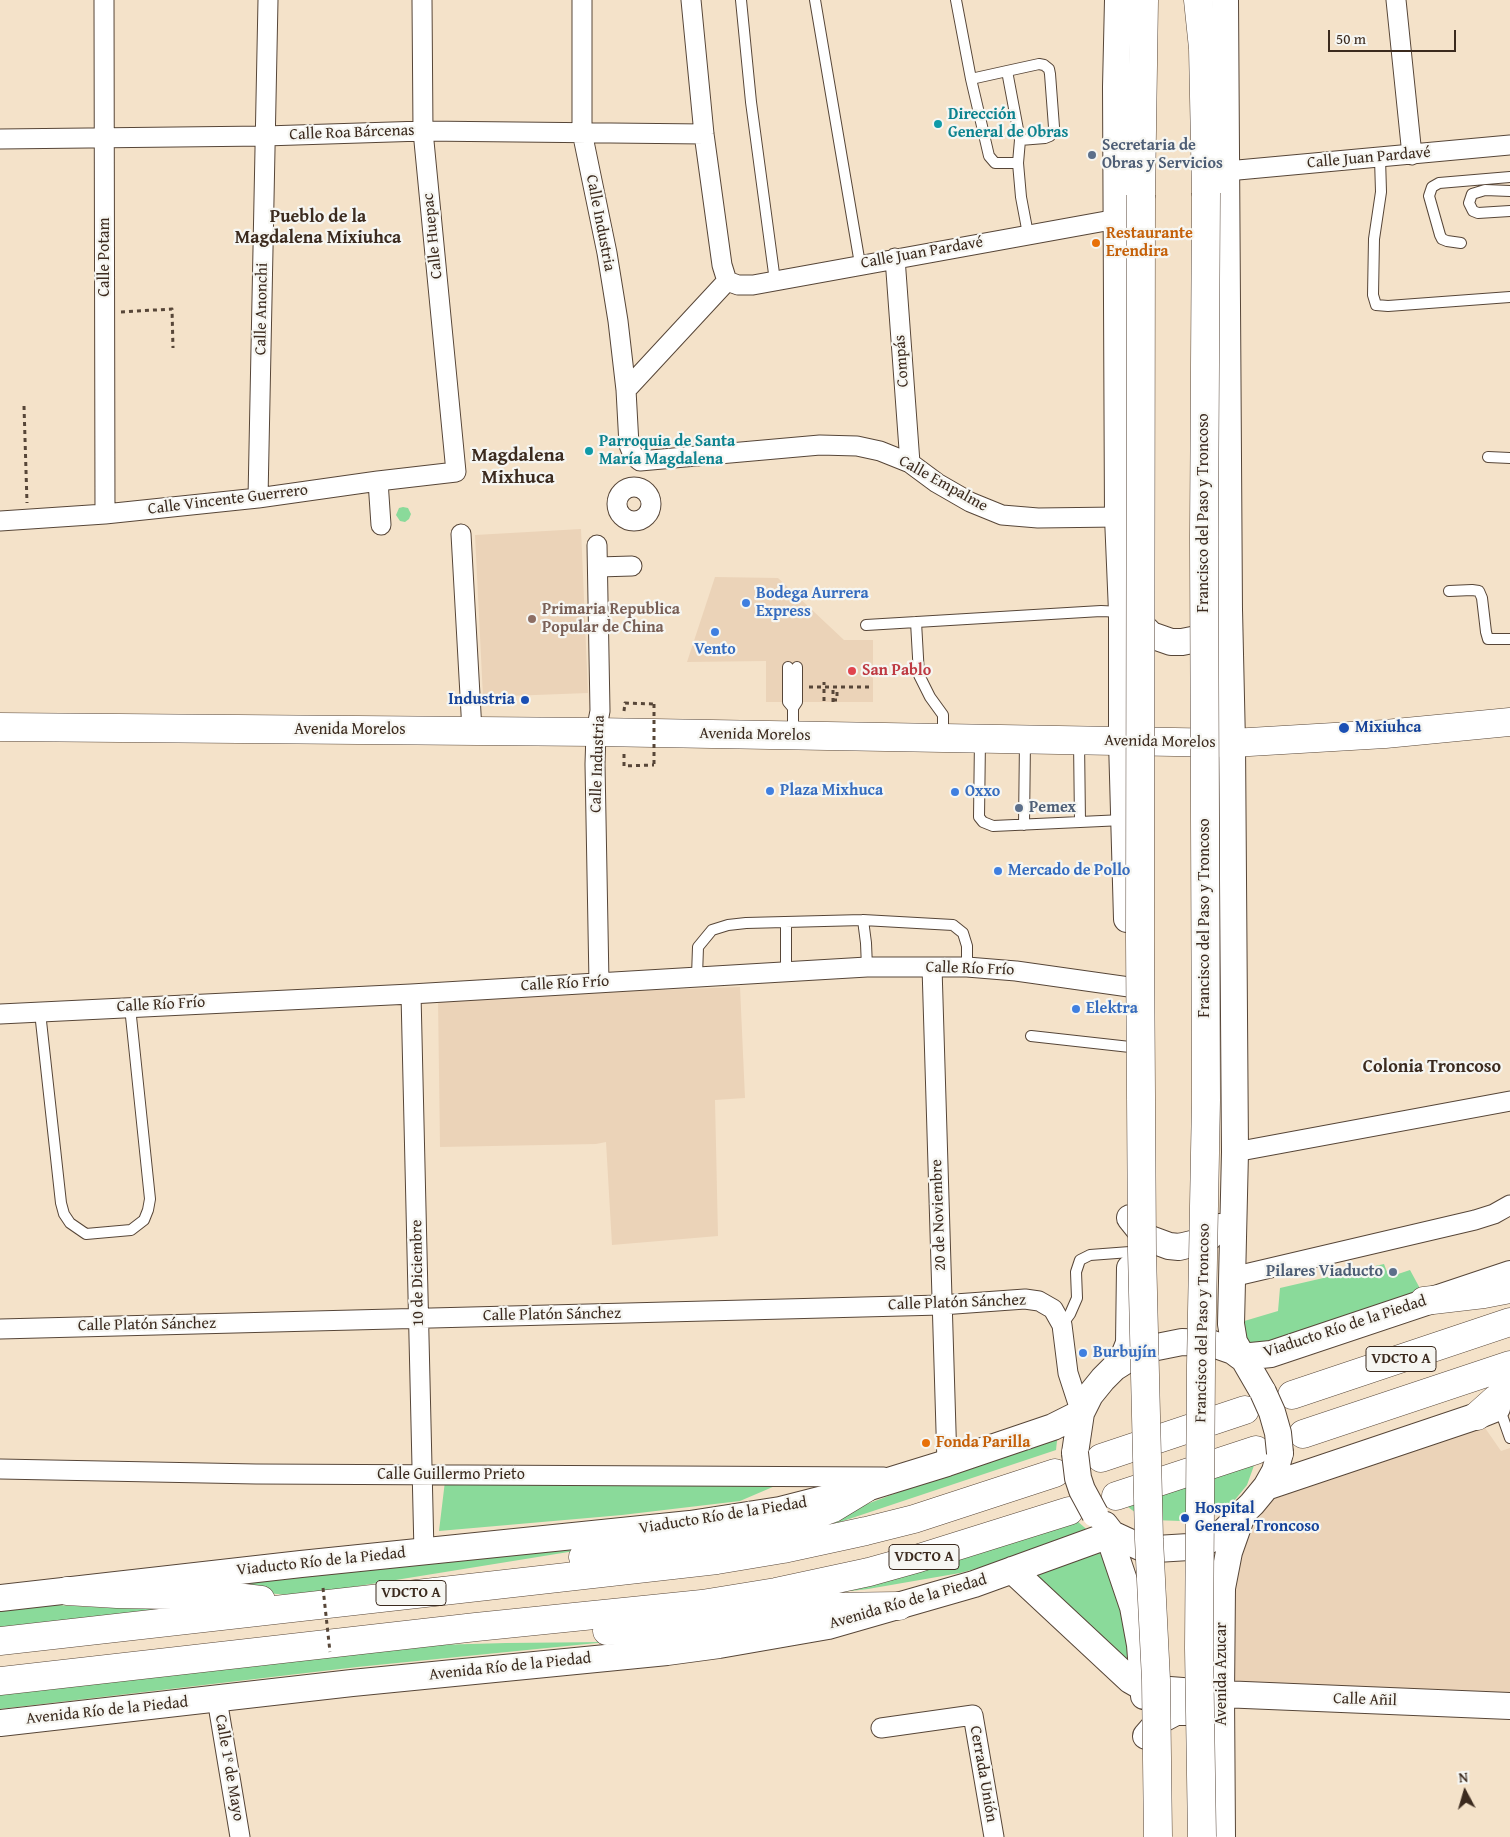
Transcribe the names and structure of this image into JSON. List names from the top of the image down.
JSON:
{
  "streets": {
    "main road": [
      "Francisco del Paso y Troncoso",
      "Avenida Morelos",
      "Viaducto Río de la Piedad",
      "VDCTO A",
      "Avenida Río de la Piedad",
      "Avenida Azucar",
      "Calle Añil"
    ],
    "street": [
      "Calle Roa Bárcenas",
      "Calle Juan Pardavé",
      "Calle Industria",
      "Calle Huepac",
      "Calle Potam",
      "Calle Anonchi",
      "Compás",
      "Calle Empalme",
      "Calle Vincente Guerrero",
      "Calle Río Frío",
      "20 de Noviembre",
      "10 de Diciembre",
      "Calle Platón Sánchez",
      "Calle Guillermo Prieto",
      "Calle 1º de Mayo",
      "Cerrada Unión"
    ]
  },
  "crossings": [
    ["Calle Roa Bárcenas", "Calle Industria"],
    ["Calle Roa Bárcenas", "Calle Huepac"],
    ["Calle Roa Bárcenas", "Calle Potam"],
    ["Calle Roa Bárcenas", "Calle Anonchi"],
    ["Calle Juan Pardavé", "Compás"],
    ["Calle Juan Pardavé", "Francisco del Paso y Troncoso"],
    ["Calle Industria", "Calle Empalme"],
    ["Calle Industria", "Avenida Morelos"],
    ["Calle Industria", "Calle Río Frío"],
    ["Calle Huepac", "Calle Vincente Guerrero"],
    ["Calle Potam", "Calle Vincente Guerrero"],
    ["Calle Anonchi", "Calle Vincente Guerrero"],
    ["Compás", "Calle Empalme"],
    ["Francisco del Paso y Troncoso", "Avenida Morelos"],
    ["Francisco del Paso y Troncoso", "Viaducto Río de la Piedad"],
    ["Francisco del Paso y Troncoso", "Avenida Azucar"],
    ["Calle Río Frío", "20 de Noviembre"],
    ["Calle Río Frío", "10 de Diciembre"],
    ["20 de Noviembre", "Calle Platón Sánchez"],
    ["20 de Noviembre", "Viaducto Río de la Piedad"],
    ["10 de Diciembre", "Calle Platón Sánchez"],
    ["10 de Diciembre", "Viaducto Río de la Piedad"],
    ["10 de Diciembre", "Calle Guillermo Prieto"],
    ["Viaducto Río de la Piedad", "Calle Guillermo Prieto"],
    ["Avenida Río de la Piedad", "Calle 1º de Mayo"],
    ["Avenida Azucar", "Calle Añil"]
  ],
  "districts": ["Pueblo de la Magdalena Mixiuhca", "Magdalena Mixhuca", "Colonia Troncoso"],
  "places": [
    "Dirección General de Obras",
    "Secretaria de Obras y Servicios",
    "Restaurante Erendira",
    "Parroquia de Santa María Magdalena",
    "Bodega Aurrera Express",
    "Primaria Republica Popular de China",
    "Vento",
    "San Pablo",
    "Industria",
    "Mixiuhca",
    "Plaza Mixhuca",
    "Oxxo",
    "Pemex",
    "Mercado de Pollo",
    "Elektra",
    "Pilares Viaducto",
    "Burbujín",
    "Fonda Parilla",
    "Hospital General Troncoso"
  ],
  "scale_bar": "50 m",
  "north": "top"
}
